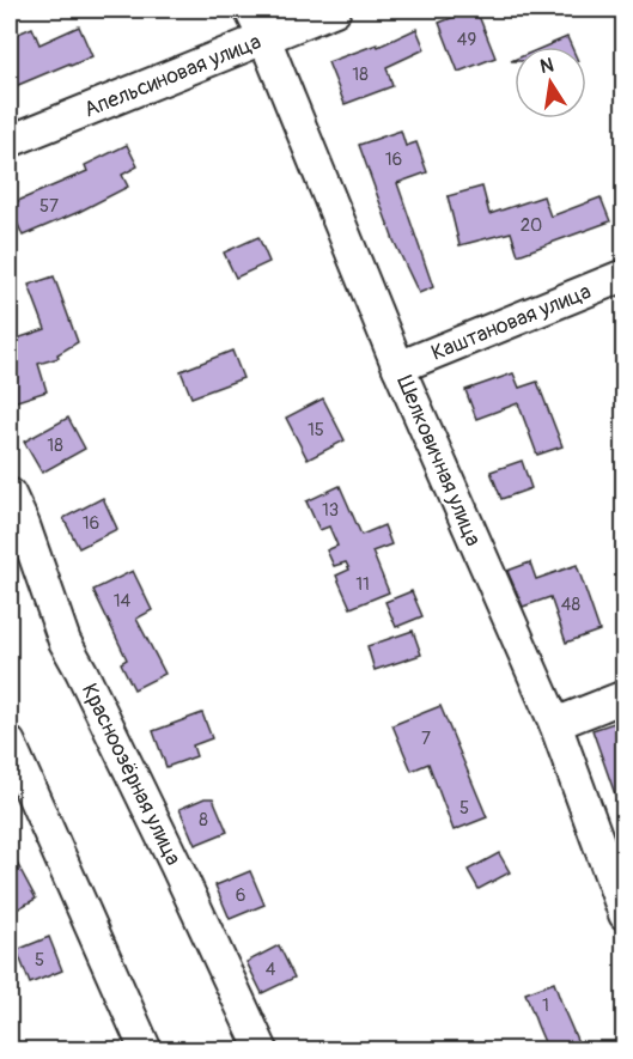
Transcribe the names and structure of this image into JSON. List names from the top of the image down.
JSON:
{
  "streets": {
    "street": [
      "Апельсиновая улица",
      "Каштановая улица",
      "Шелковичная улица",
      "Красноозёрная улица"
    ]
  },
  "crossings": [
    ["Апельсиновая улица", "Шелковичная улица"],
    ["Каштановая улица", "Шелковичная улица"]
  ],
  "house_numbers": [
    "49",
    "18",
    "16",
    "57",
    "20",
    "15",
    "18",
    "13",
    "16",
    "11",
    "14",
    "48",
    "7",
    "5",
    "8",
    "6",
    "5",
    "4",
    "1"
  ],
  "north": "top"
}
